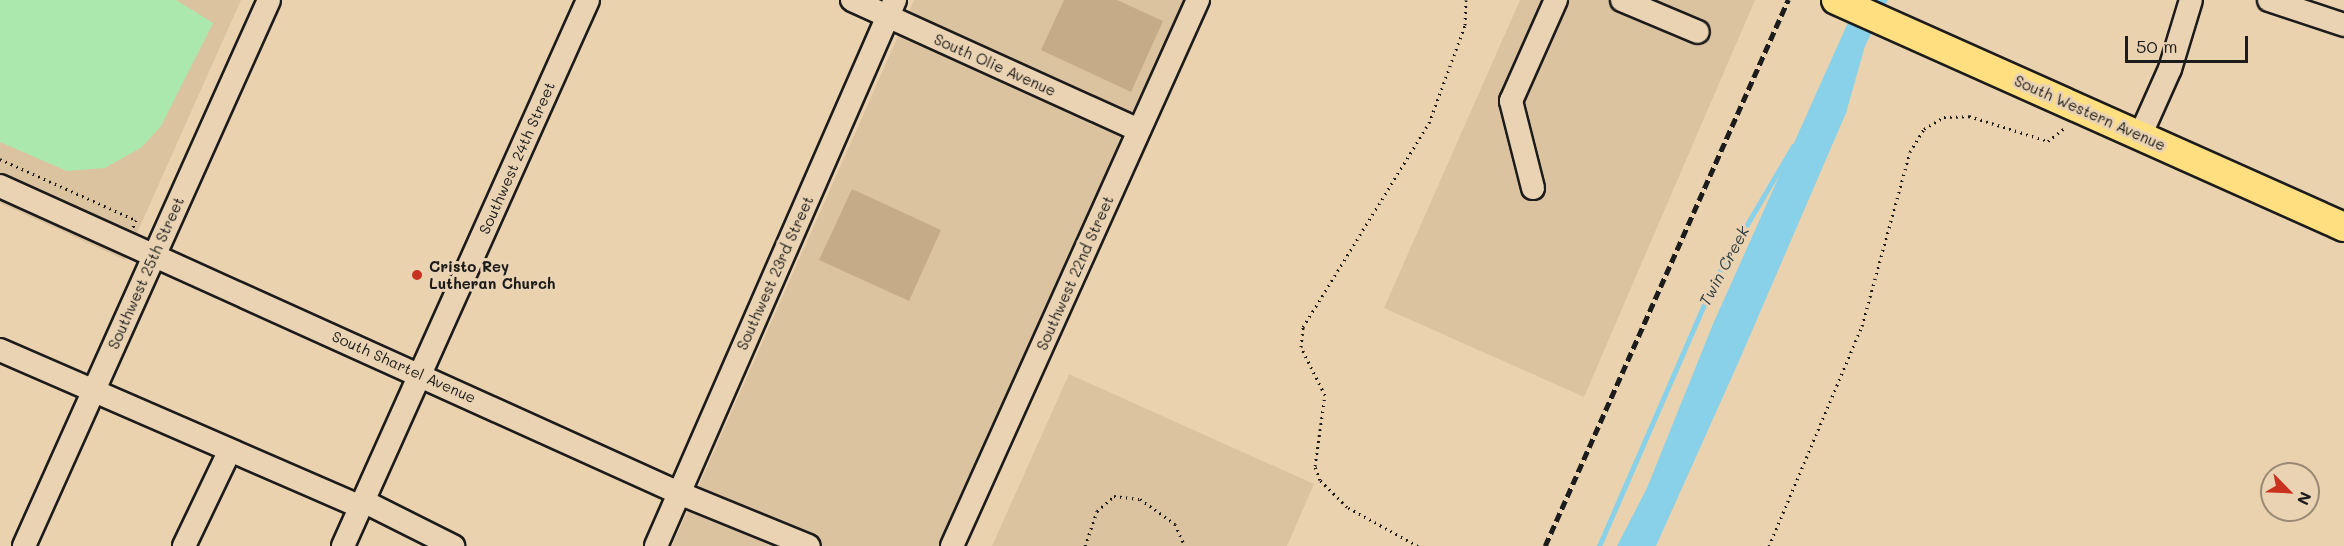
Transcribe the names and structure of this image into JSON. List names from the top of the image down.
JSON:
{
  "streets": {
    "main road": ["South Western Avenue"],
    "street": [
      "South Olie Avenue",
      "Southwest 24th Street",
      "Southwest 25th Street",
      "Southwest 23rd Street",
      "Southwest 22nd Street",
      "South Shartel Avenue"
    ]
  },
  "crossings": [
    ["South Olie Avenue", "Southwest 23rd Street"],
    ["South Olie Avenue", "Southwest 22nd Street"],
    ["Southwest 24th Street", "South Shartel Avenue"],
    ["Southwest 25th Street", "South Shartel Avenue"],
    ["Southwest 23rd Street", "South Shartel Avenue"]
  ],
  "water": ["Twin Creek"],
  "places": ["Cristo Rey Lutheran Church"],
  "scale_bar": "50 m",
  "north": "bottom right"
}
